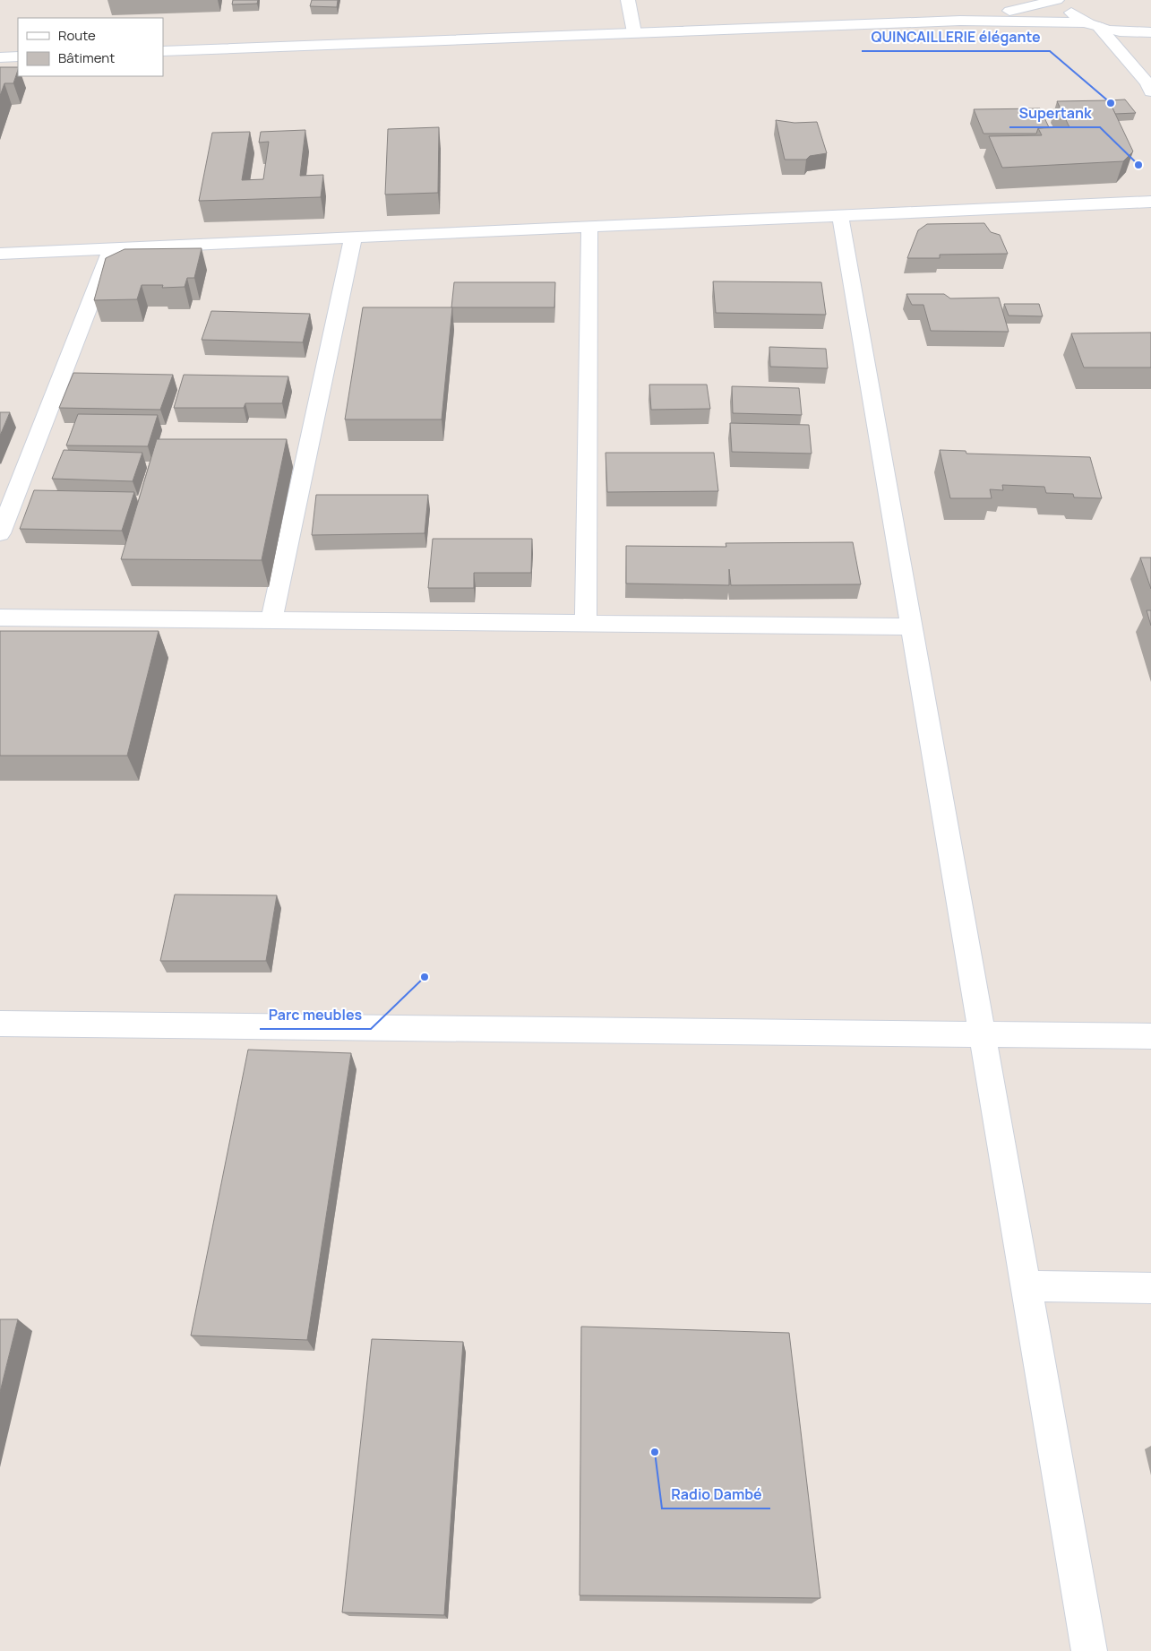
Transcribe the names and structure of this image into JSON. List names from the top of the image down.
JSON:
{
  "places": [
    "QUINCAILLERIE élégante",
    "Supertank",
    "Parc meubles",
    "Radio Dambé"
  ],
  "legend": ["Route", "Bâtiment"]
}
